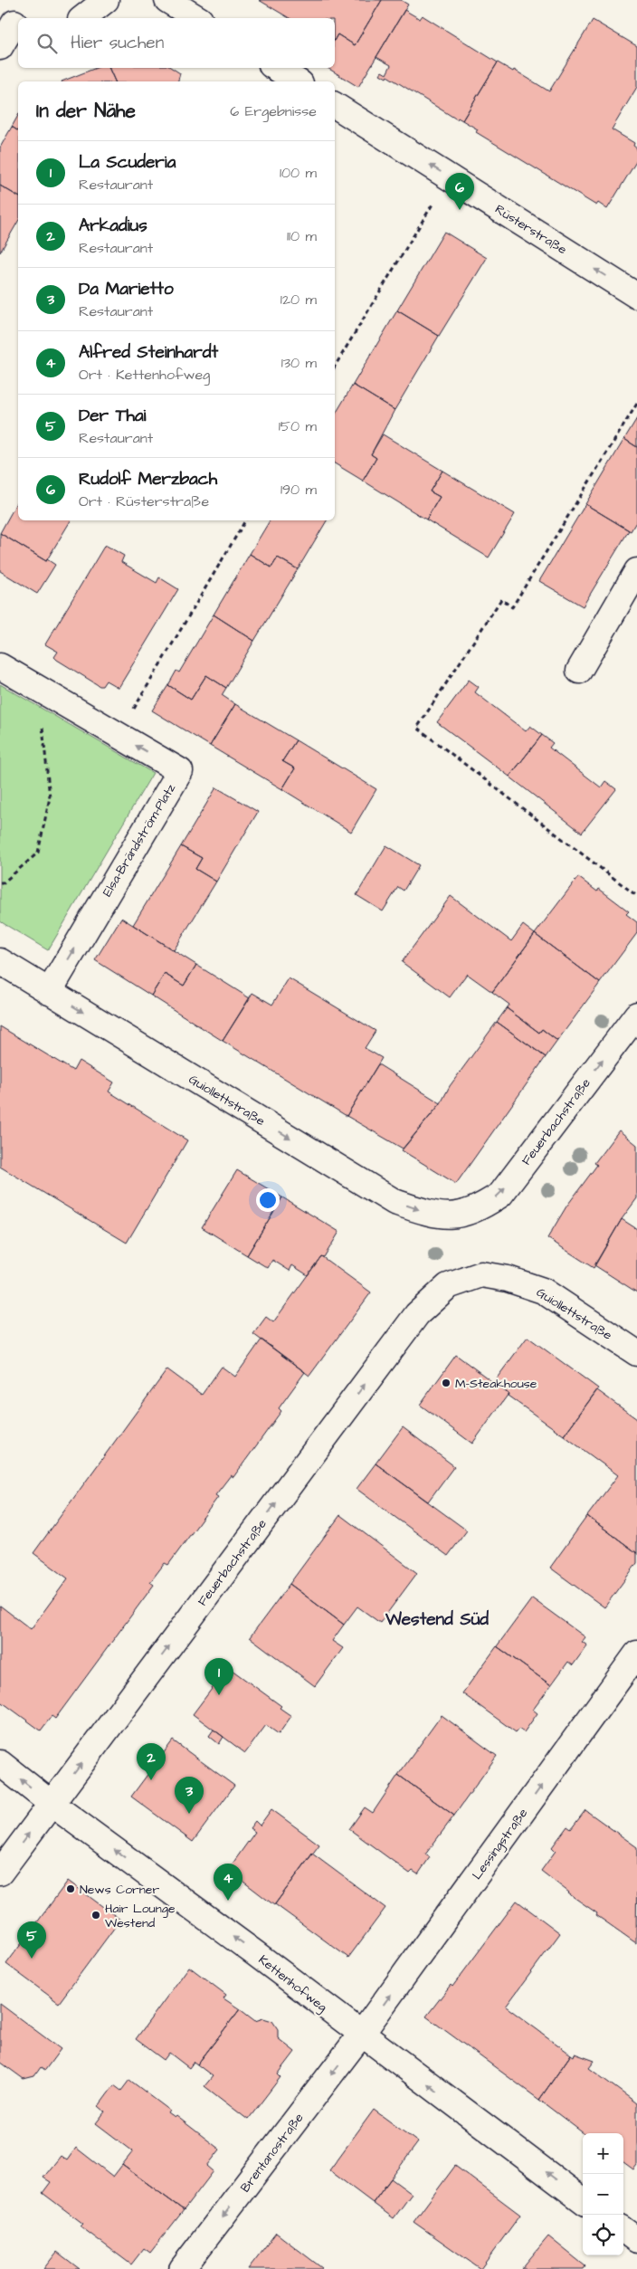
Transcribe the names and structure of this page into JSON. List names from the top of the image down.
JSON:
{
  "streets": {
    "street": [
      "Rüsterstraße",
      "Elsa-Brändström-Platz",
      "Guiollettstraße",
      "Feuerbachstraße",
      "Lessingstraße",
      "Kettenhofweg",
      "Brentanostraße"
    ]
  },
  "crossings": [
    ["Elsa-Brändström-Platz", "Guiollettstraße"],
    ["Guiollettstraße", "Feuerbachstraße"],
    ["Feuerbachstraße", "Kettenhofweg"],
    ["Lessingstraße", "Kettenhofweg"],
    ["Lessingstraße", "Brentanostraße"],
    ["Kettenhofweg", "Brentanostraße"]
  ],
  "one_way": [
    "Rüsterstraße",
    "Elsa-Brändström-Platz",
    "Guiollettstraße",
    "Feuerbachstraße",
    "Lessingstraße",
    "Kettenhofweg",
    "Brentanostraße"
  ],
  "districts": ["Westend Süd"],
  "places": ["M-Steakhouse", "News Corner", "Hair Lounge Westend"],
  "page": {
    "search": "Hier suchen",
    "heading": ["In der Nähe", "6 Ergebnisse"],
    "list": [
      {
        "mark": "1",
        "name": "La Scuderia",
        "note": "Restaurant",
        "value": "100 m"
      },
      {
        "mark": "2",
        "name": "Arkadius",
        "note": "Restaurant",
        "value": "110 m"
      },
      {
        "mark": "3",
        "name": "Da Marietto",
        "note": "Restaurant",
        "value": "120 m"
      },
      {
        "mark": "4",
        "name": "Alfred Steinhardt",
        "note": "Ort · Kettenhofweg",
        "value": "130 m"
      },
      {
        "mark": "5",
        "name": "Der Thai",
        "note": "Restaurant",
        "value": "150 m"
      },
      {
        "mark": "6",
        "name": "Rudolf Merzbach",
        "note": "Ort · Rüsterstraße",
        "value": "190 m"
      }
    ],
    "pins": [
      "6",
      "1",
      "2",
      "3",
      "4",
      "5"
    ],
    "map_buttons": ["+", "−"]
  }
}
